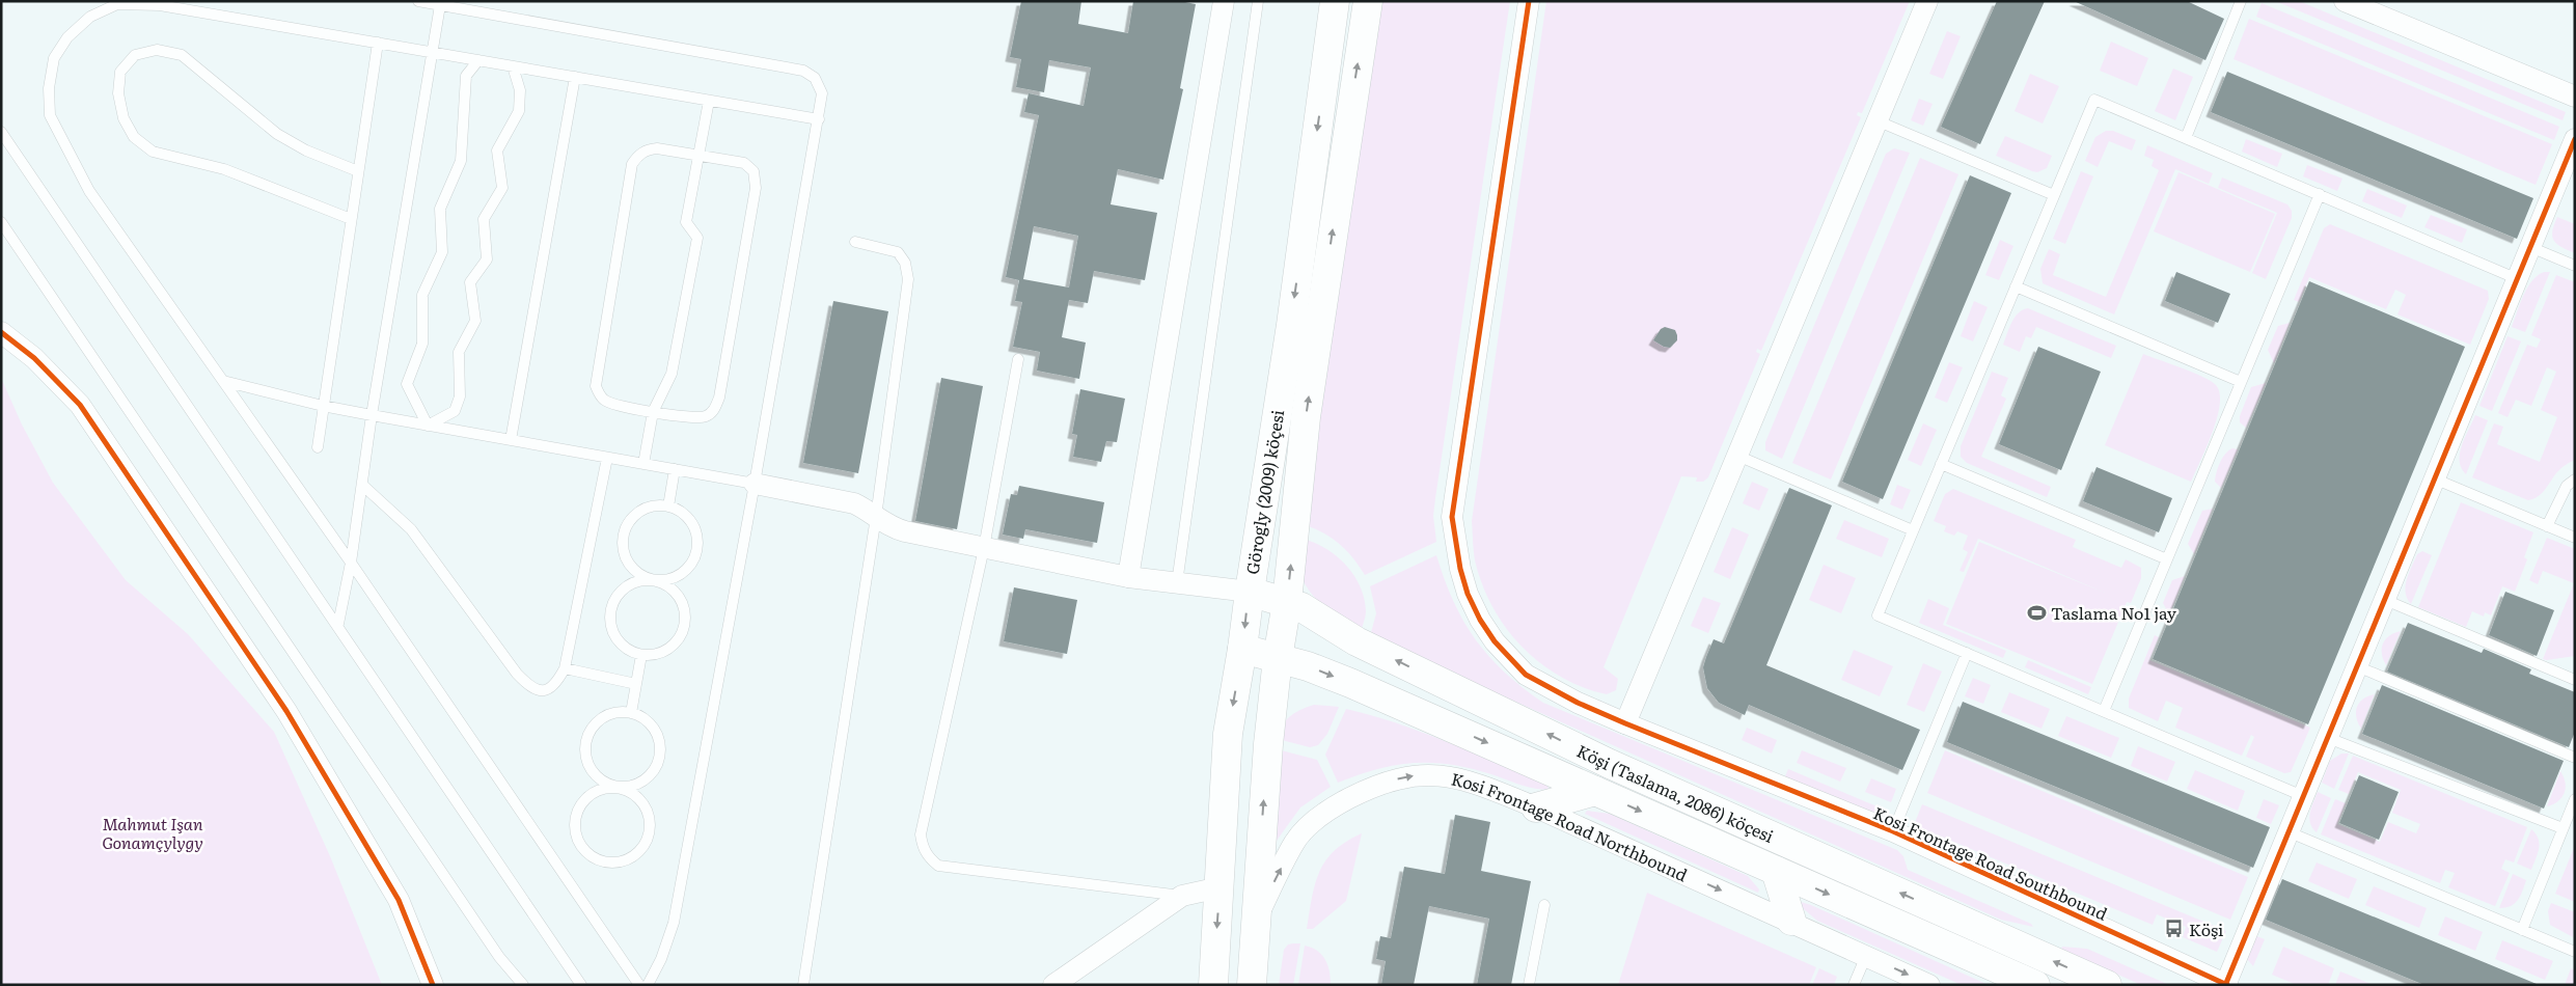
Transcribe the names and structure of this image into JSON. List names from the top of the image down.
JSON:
{
  "streets": {
    "main road": ["Görogly (2009) köçesi", "Köşi (Taslama, 2086) köçesi"],
    "street": ["Kosi Frontage Road Northbound", "Kosi Frontage Road Southbound"]
  },
  "crossings": [
    ["Görogly (2009) köçesi", "Köşi (Taslama, 2086) köçesi"],
    ["Görogly (2009) köçesi", "Kosi Frontage Road Northbound"]
  ],
  "one_way": ["Kosi Frontage Road Northbound"],
  "parks": ["Mahmut Işan Gonamçylygy"],
  "places": {
    "sports": ["Taslama No1 jay"],
    "bus stop": ["Köşi"]
  }
}
